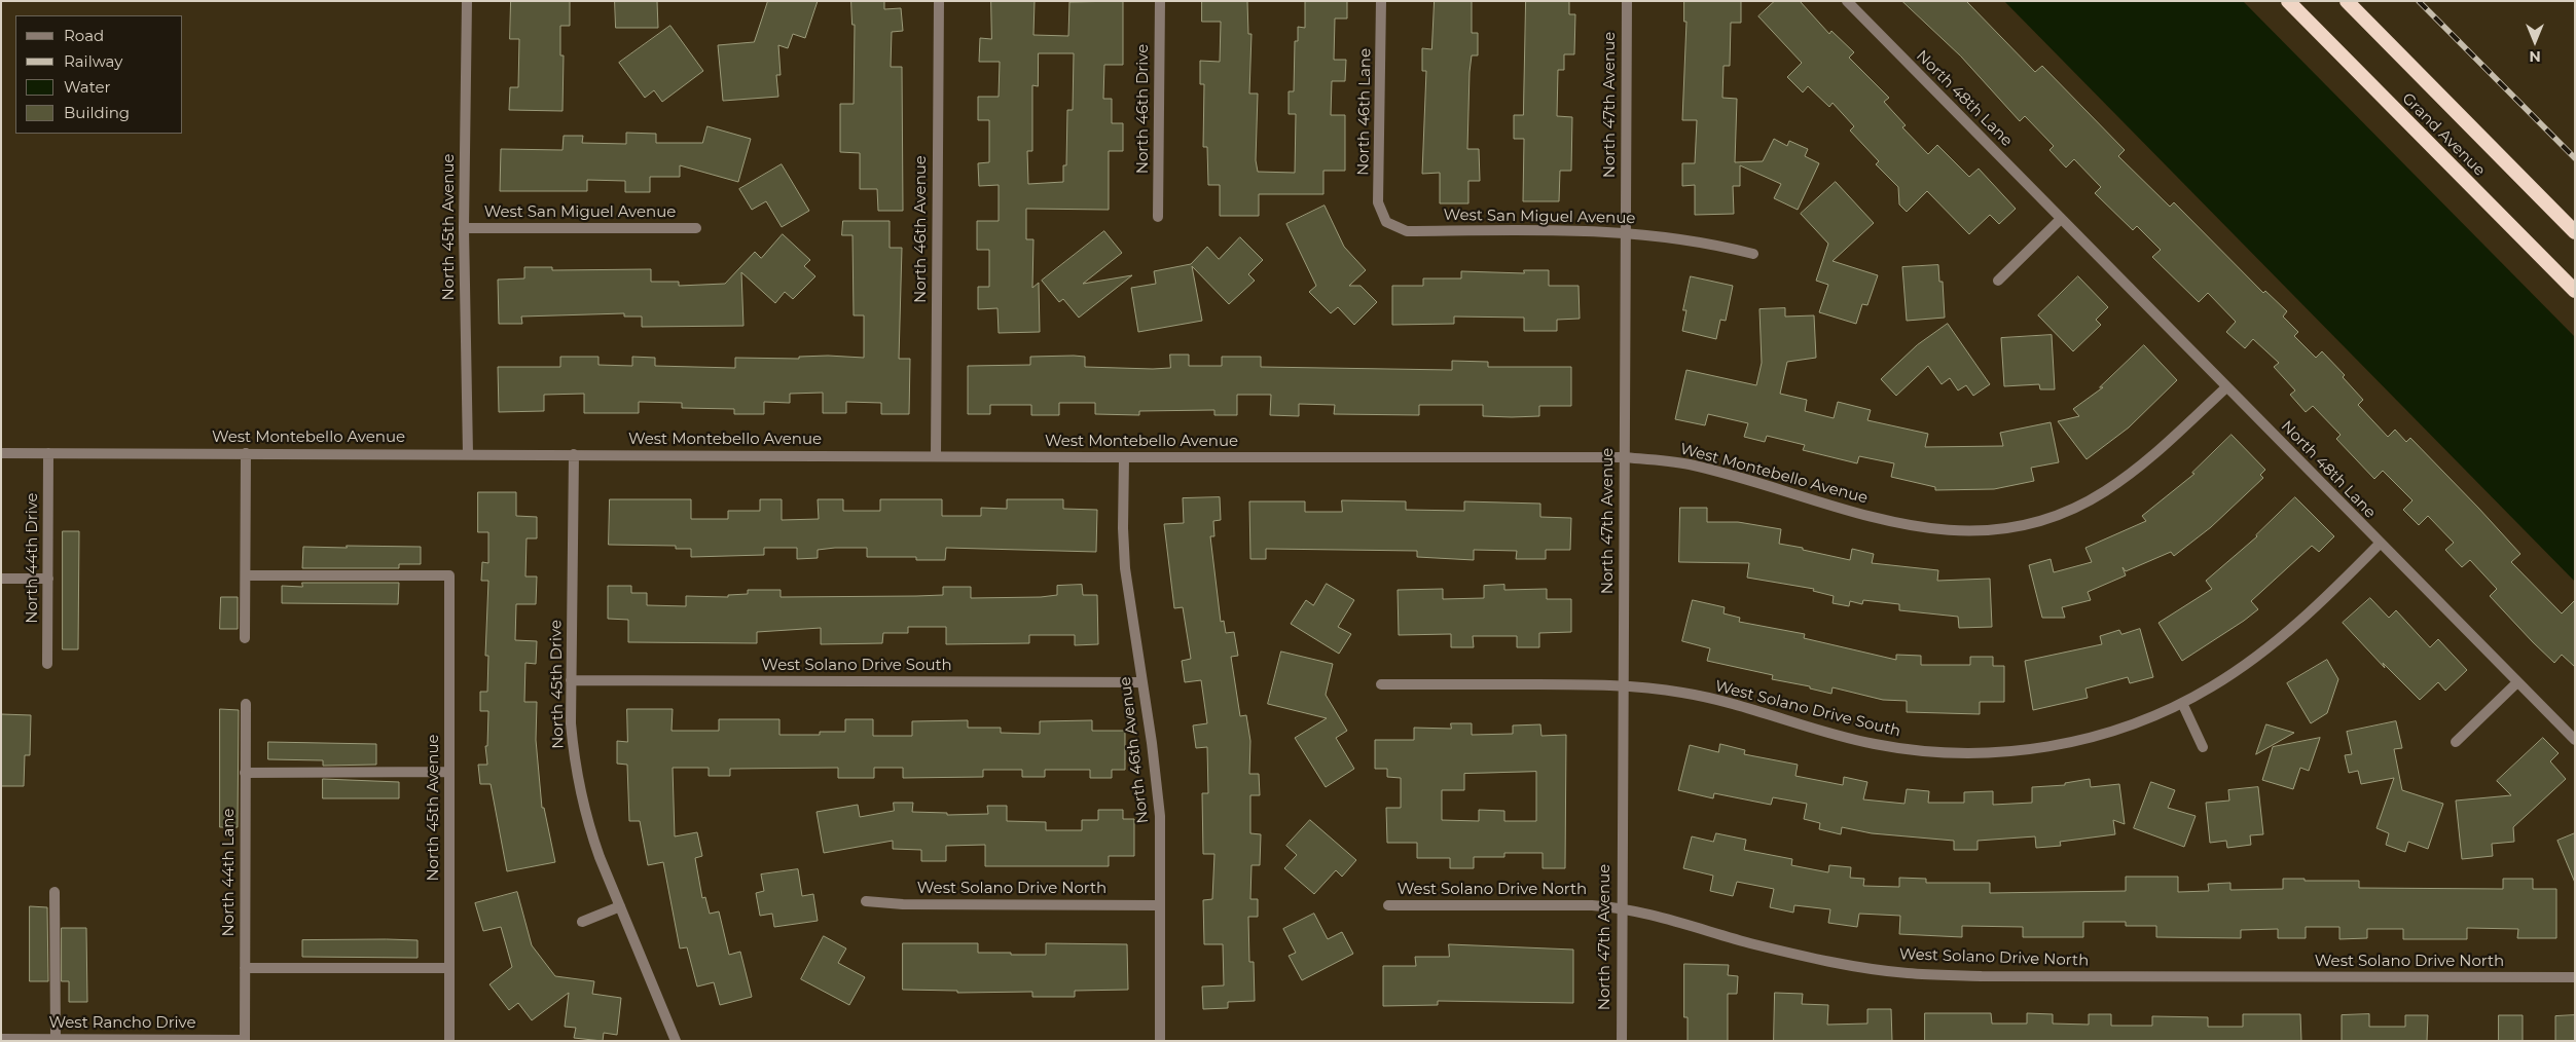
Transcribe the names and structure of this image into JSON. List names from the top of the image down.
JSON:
{
  "streets": {
    "highway": ["Grand Avenue"],
    "street": [
      "North 48th Lane",
      "North 47th Avenue",
      "North 46th Drive",
      "North 46th Lane",
      "West San Miguel Avenue",
      "North 45th Avenue",
      "North 46th Avenue",
      "West Montebello Avenue",
      "North 44th Drive",
      "West Solano Drive South",
      "North 45th Drive",
      "North 44th Lane",
      "West Solano Drive North",
      "West Rancho Drive"
    ]
  },
  "crossings": [
    ["North 48th Lane", "West Montebello Avenue"],
    ["North 48th Lane", "West Solano Drive South"],
    ["North 47th Avenue", "West San Miguel Avenue"],
    ["North 47th Avenue", "West Montebello Avenue"],
    ["North 47th Avenue", "West Solano Drive South"],
    ["North 47th Avenue", "West Solano Drive North"],
    ["North 46th Lane", "West San Miguel Avenue"],
    ["West San Miguel Avenue", "North 45th Avenue"],
    ["North 45th Avenue", "West Montebello Avenue"],
    ["North 46th Avenue", "West Montebello Avenue"],
    ["North 46th Avenue", "West Solano Drive South"],
    ["North 46th Avenue", "West Solano Drive North"],
    ["West Montebello Avenue", "North 44th Drive"],
    ["West Montebello Avenue", "North 45th Drive"],
    ["West Solano Drive South", "North 45th Drive"],
    ["North 44th Lane", "West Rancho Drive"]
  ],
  "legend": [
    "Road",
    "Railway",
    "Water",
    "Building"
  ],
  "north": "bottom"
}
